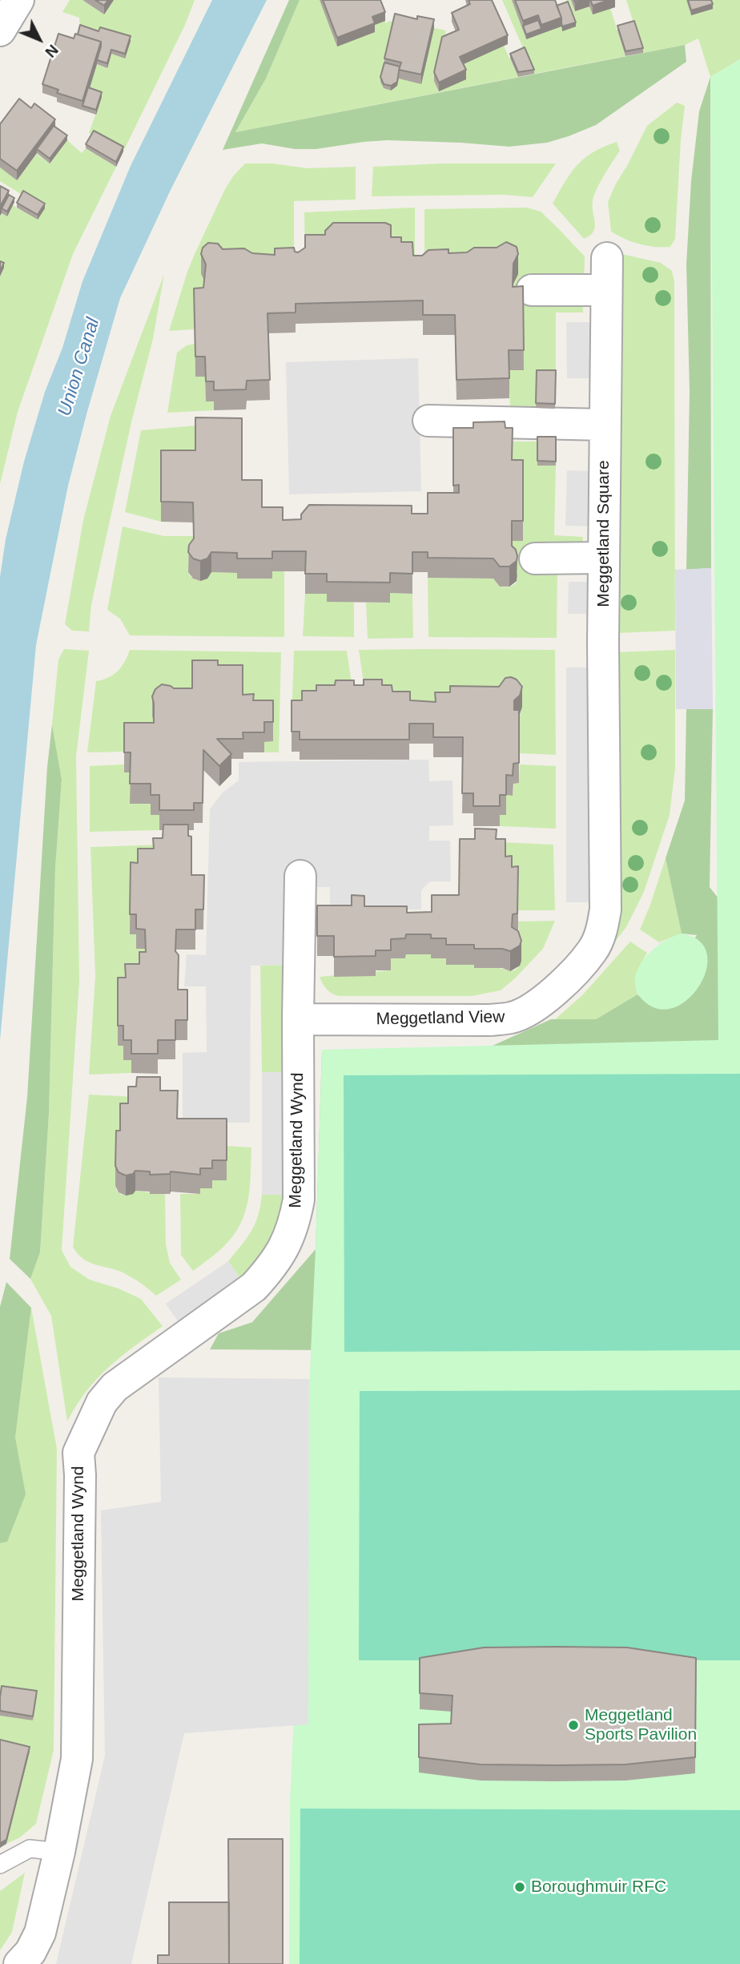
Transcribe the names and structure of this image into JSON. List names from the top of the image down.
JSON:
{
  "streets": {
    "street": ["Meggetland Square", "Meggetland View", "Meggetland Wynd"]
  },
  "crossings": [
    ["Meggetland Square", "Meggetland View"],
    ["Meggetland View", "Meggetland Wynd"]
  ],
  "water": ["Union Canal"],
  "places": ["Meggetland Sports Pavilion", "Boroughmuir RFC"],
  "north": "bottom right"
}
